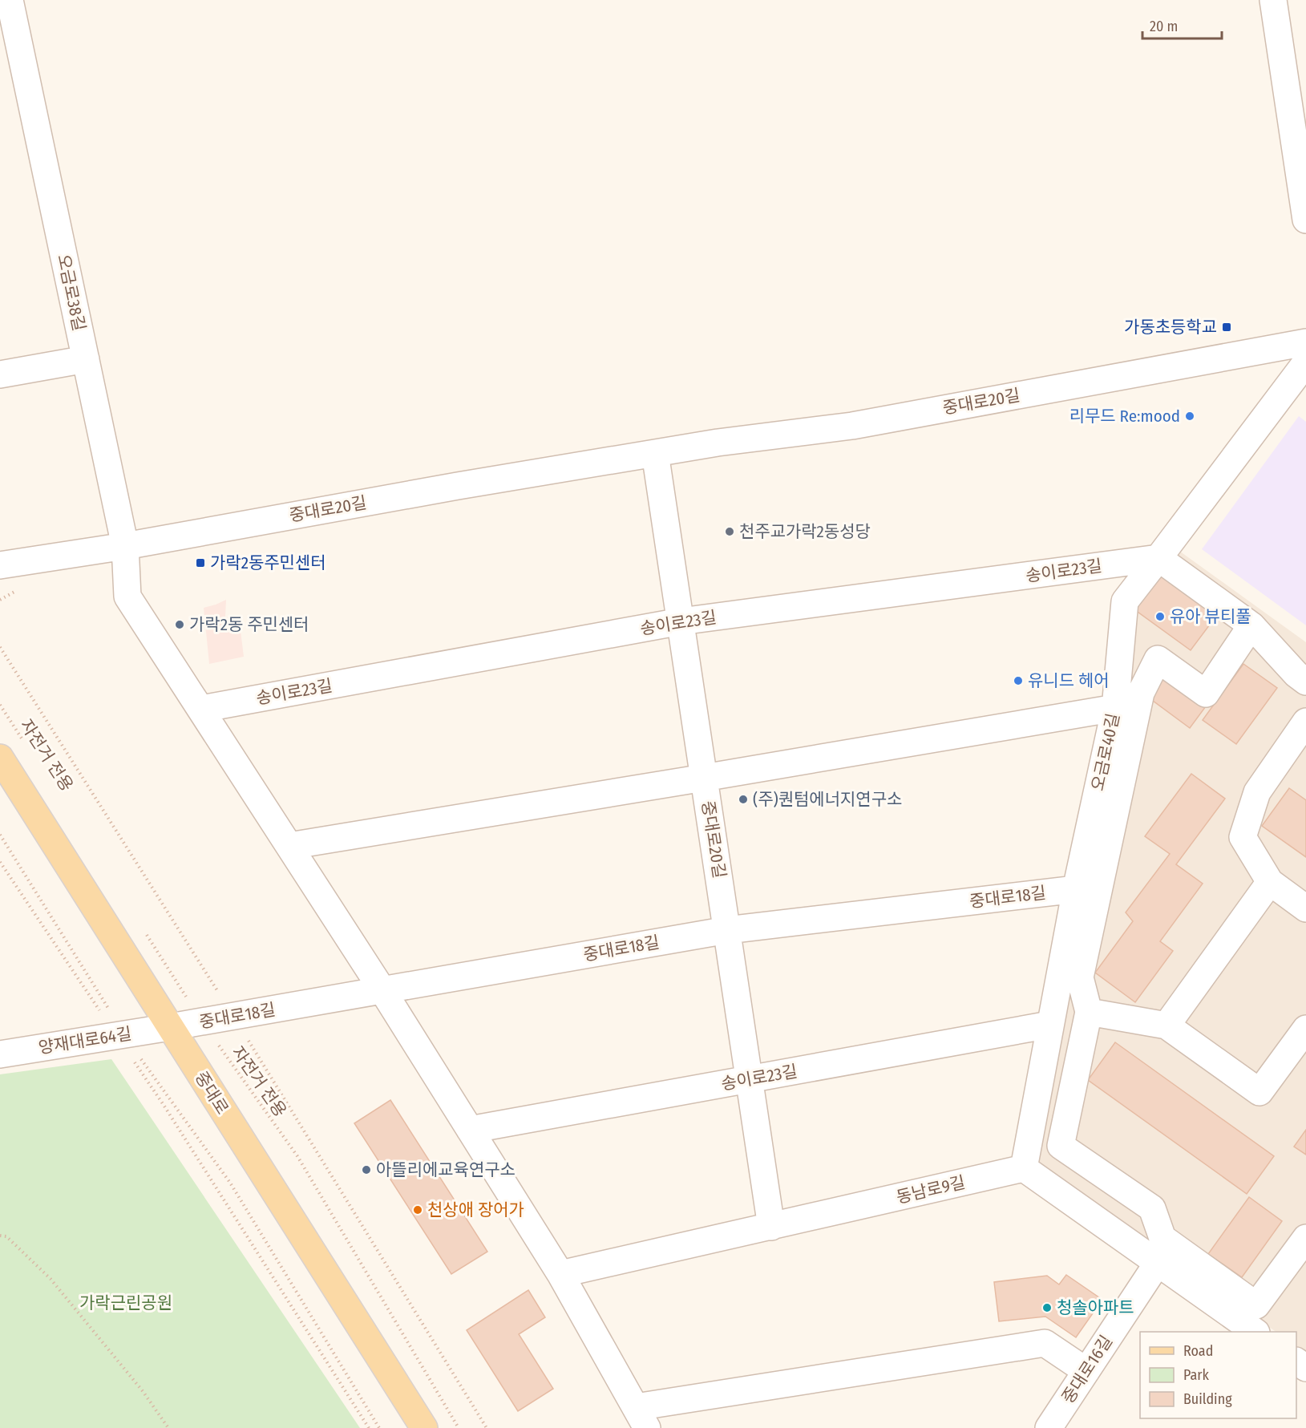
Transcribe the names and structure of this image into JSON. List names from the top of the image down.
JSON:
{
  "streets": {
    "main road": ["중대로"],
    "street": [
      "오금로38길",
      "중대로20길",
      "송이로23길",
      "오금로40길",
      "중대로18길",
      "양재대로64길",
      "동남로9길",
      "중대로16길"
    ],
    "path": ["자전거 전용"]
  },
  "crossings": [
    ["오금로38길", "중대로20길"],
    ["중대로20길", "송이로23길"],
    ["중대로20길", "중대로18길"],
    ["중대로20길", "동남로9길"],
    ["송이로23길", "오금로40길"],
    ["오금로40길", "중대로18길"],
    ["오금로40길", "동남로9길"],
    ["자전거 전용", "중대로18길"],
    ["중대로18길", "양재대로64길"],
    ["중대로18길", "중대로"],
    ["양재대로64길", "중대로"]
  ],
  "parks": ["가락근린공원"],
  "places": {
    "transit": ["가동초등학교", "가락2동주민센터"],
    "other": [
      "리무드 Re:mood",
      "천주교가락2동성당",
      "유아 뷰티풀",
      "가락2동 주민센터",
      "유니드 헤어",
      "(주)퀀텀에너지연구소",
      "아뜰리에교육연구소",
      "천상애 장어가",
      "청솔아파트"
    ]
  },
  "legend": ["Road", "Park", "Building"],
  "scale_bar": "20 m"
}
